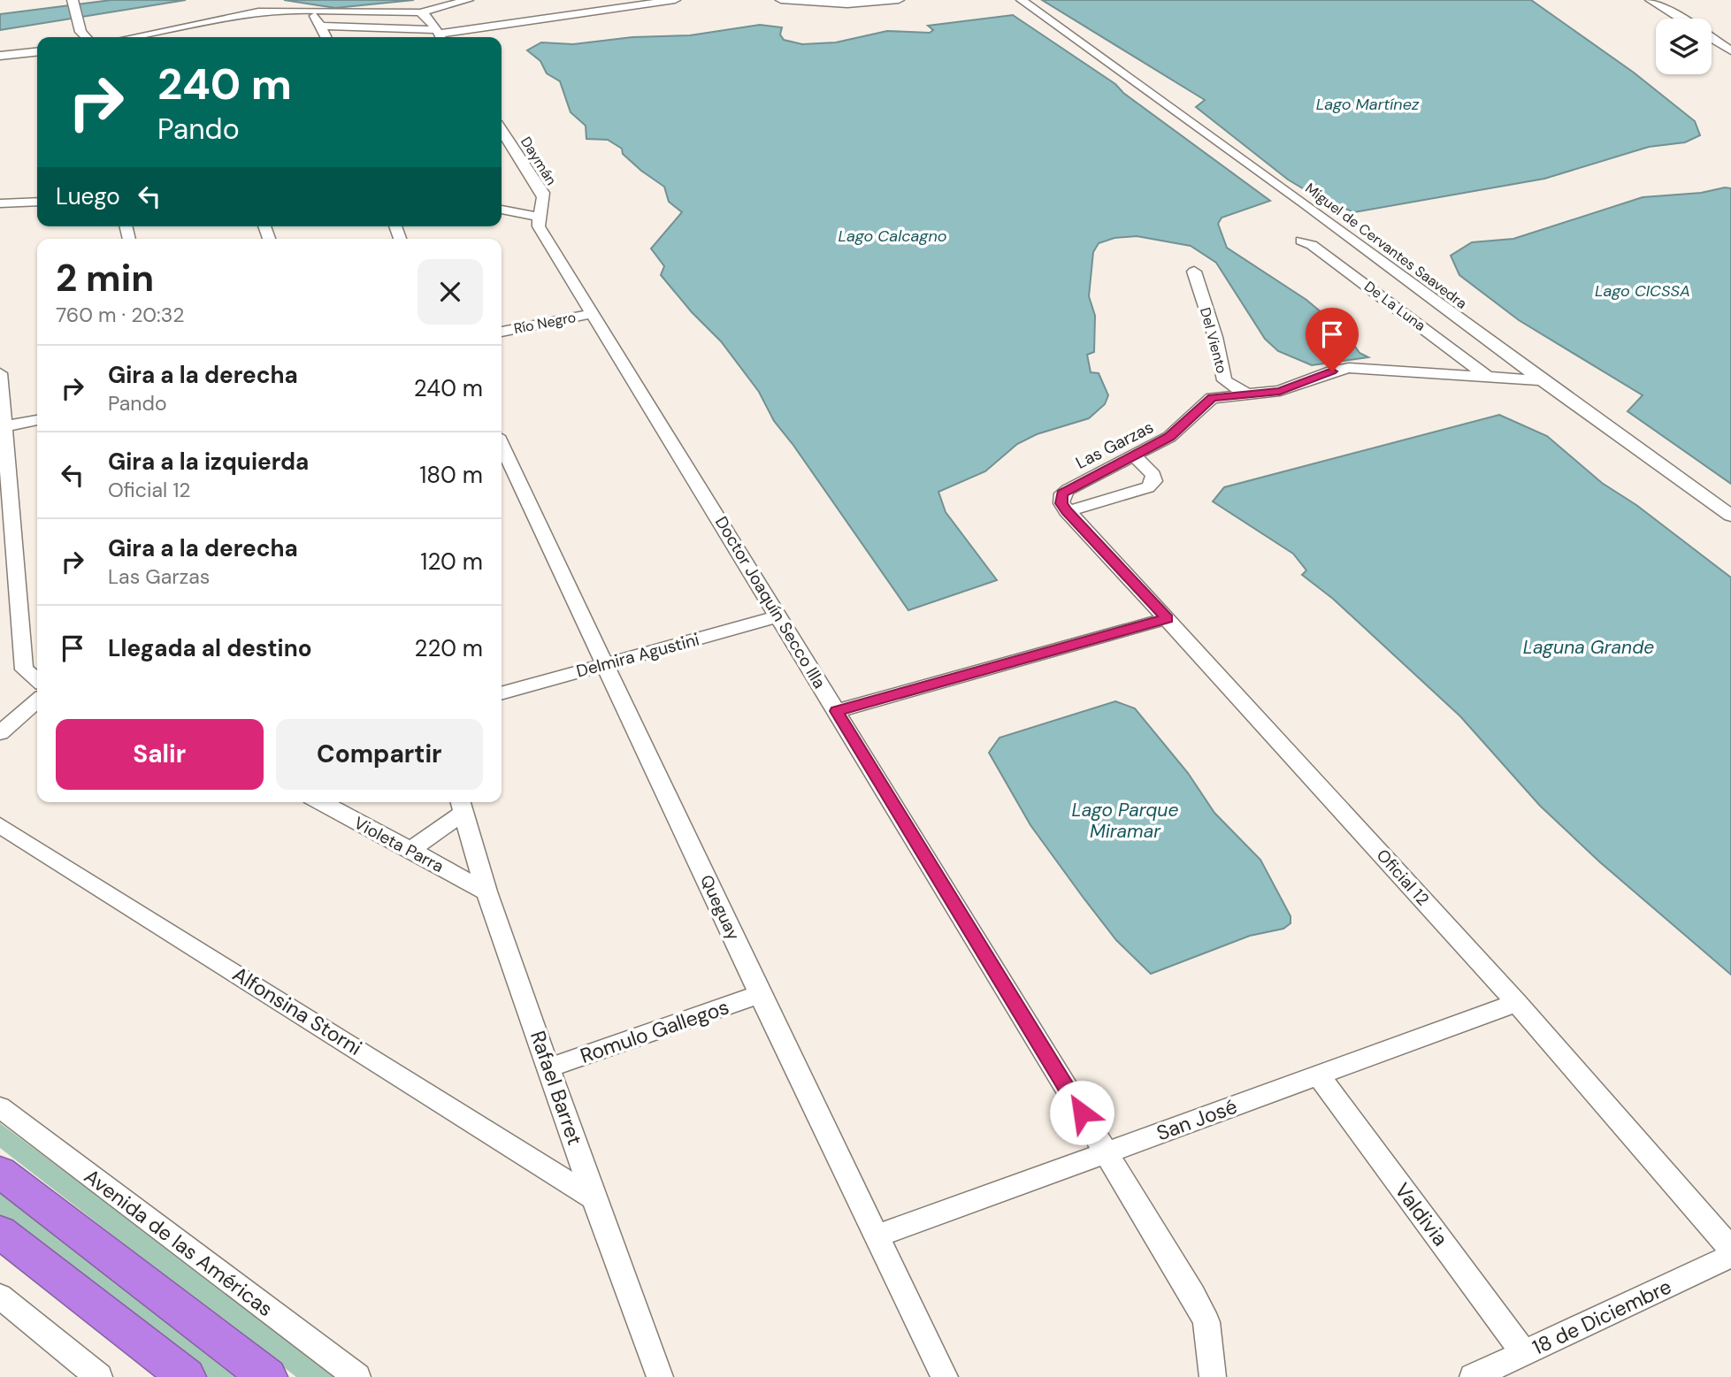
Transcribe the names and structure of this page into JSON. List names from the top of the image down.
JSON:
{
  "streets": {
    "street": [
      "Daymán",
      "Miguel de Cervantes Saavedra",
      "De La Luna",
      "Río Negro",
      "Del Viento",
      "Las Garzas",
      "Doctor Joaquín Secco Illa",
      "Delmira Agustini",
      "Violeta Parra",
      "Oficial 12",
      "Queguay",
      "Alfonsina Storni",
      "Romulo Gallegos",
      "Rafael Barret",
      "San José",
      "Valdivia",
      "Avenida de las Américas",
      "18 de Diciembre"
    ]
  },
  "crossings": [
    ["Daymán", "Doctor Joaquín Secco Illa"],
    ["Río Negro", "Doctor Joaquín Secco Illa"],
    ["Del Viento", "Las Garzas"],
    ["Las Garzas", "Oficial 12"],
    ["Doctor Joaquín Secco Illa", "Delmira Agustini"],
    ["Doctor Joaquín Secco Illa", "San José"],
    ["Delmira Agustini", "Queguay"],
    ["Violeta Parra", "Rafael Barret"],
    ["Oficial 12", "San José"],
    ["Queguay", "Romulo Gallegos"],
    ["Queguay", "San José"],
    ["Alfonsina Storni", "Rafael Barret"],
    ["Romulo Gallegos", "Rafael Barret"],
    ["San José", "Valdivia"],
    ["Valdivia", "18 de Diciembre"]
  ],
  "water": [
    "Lago Martínez",
    "Lago Calcagno",
    "Lago CICSSA",
    "Laguna Grande",
    "Lago Parque Miramar"
  ],
  "page": {
    "turn": ["240 m", "Pando"],
    "then": "Luego",
    "heading": ["2 min", "760 m · 20:32"],
    "list": [
      {
        "name": "Gira a la derecha",
        "note": "Pando",
        "value": "240 m"
      },
      {
        "name": "Gira a la izquierda",
        "note": "Oficial 12",
        "value": "180 m"
      },
      {
        "name": "Gira a la derecha",
        "note": "Las Garzas",
        "value": "120 m"
      },
      {
        "name": "Llegada al destino",
        "value": "220 m"
      }
    ],
    "buttons": ["Salir", "Compartir"]
  }
}
